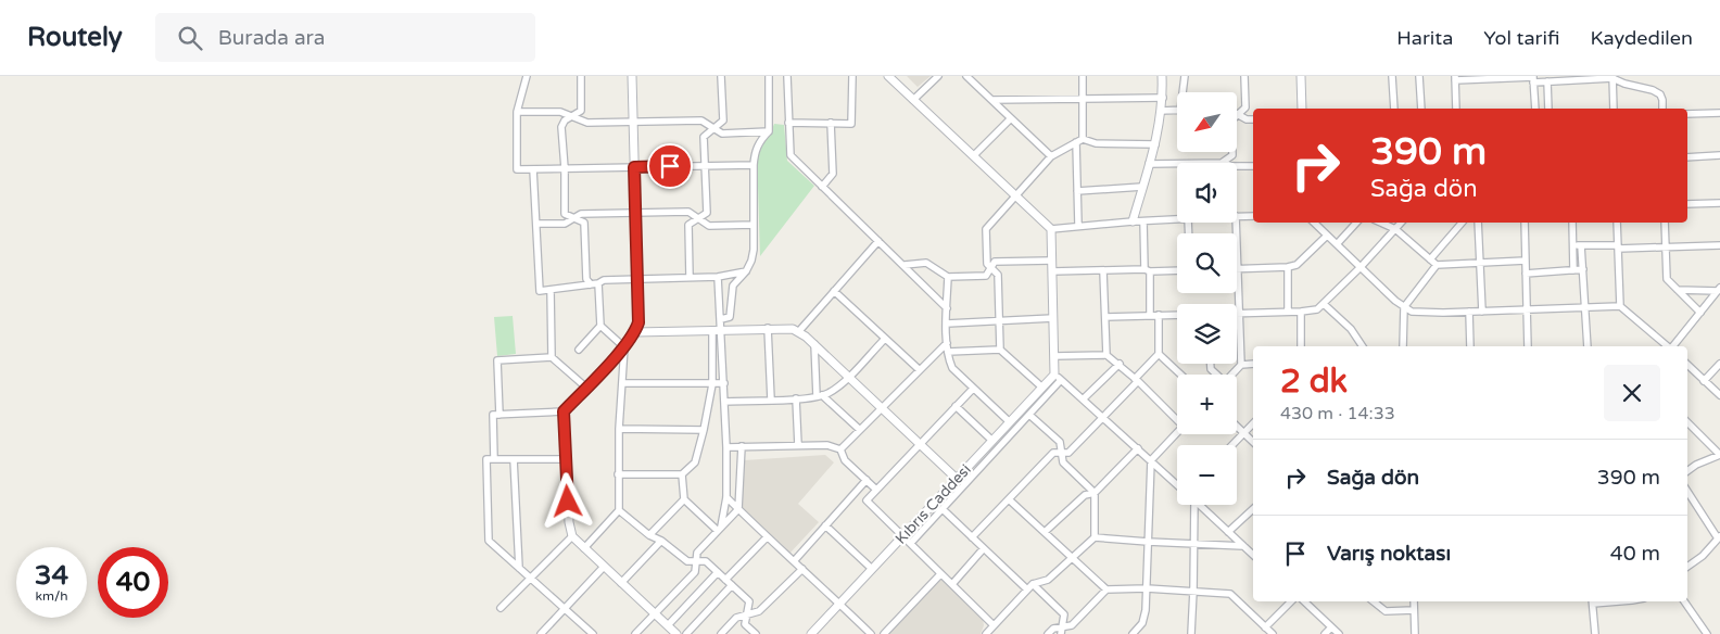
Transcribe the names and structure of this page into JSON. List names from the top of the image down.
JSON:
{
  "streets": {
    "street": ["Kıbrıs Caddesi"]
  },
  "north": "bottom left",
  "page": {
    "header": "Routely",
    "search": "Burada ara",
    "nav": ["Harita", "Yol tarifi", "Kaydedilen"],
    "map_buttons": ["+", "−"],
    "turn": ["390 m", "Sağa dön"],
    "heading": ["2 dk", "430 m · 14:33"],
    "list": [
      {
        "name": "Sağa dön",
        "value": "390 m"
      },
      {
        "name": "Varış noktası",
        "value": "40 m"
      }
    ],
    "speed": "34 km/h",
    "limit": "40"
  }
}
